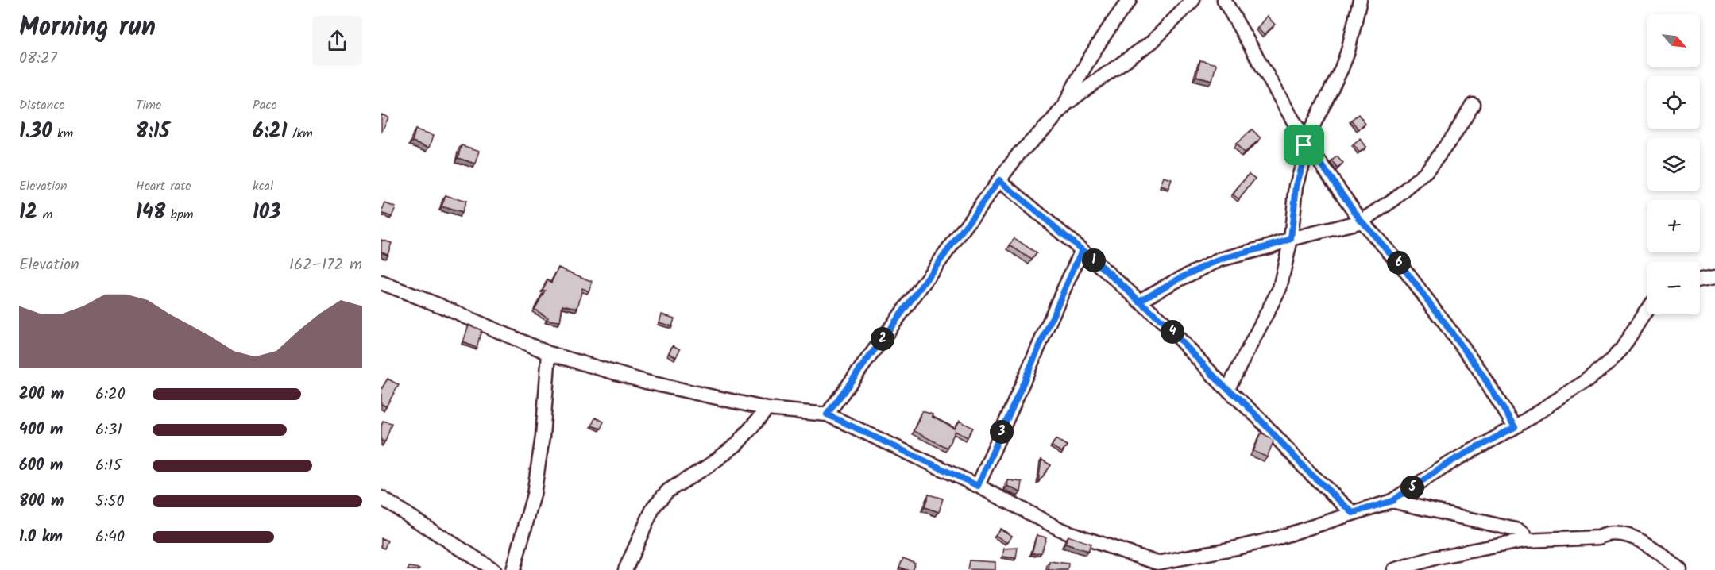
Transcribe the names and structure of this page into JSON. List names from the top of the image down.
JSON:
{
  "north": "bottom right",
  "page": {
    "heading": ["Morning run", "08:27"],
    "map_buttons": ["+", "−"],
    "stats": [
      ["Distance", "1.30 km"],
      ["Time", "8:15"],
      ["Pace", "6:21 /km"],
      ["Elevation", "12 m"],
      ["Heart rate", "148 bpm"],
      ["kcal", "103"]
    ],
    "chart": ["Elevation", "162–172 m"],
    "pins": [
      "1",
      "6",
      "4",
      "2",
      "3",
      "5"
    ],
    "list": [
      {
        "name": "200 m",
        "note": "6:20"
      },
      {
        "name": "400 m",
        "note": "6:31"
      },
      {
        "name": "600 m",
        "note": "6:15"
      },
      {
        "name": "800 m",
        "note": "5:50"
      },
      {
        "name": "1.0 km",
        "note": "6:40"
      }
    ]
  }
}
